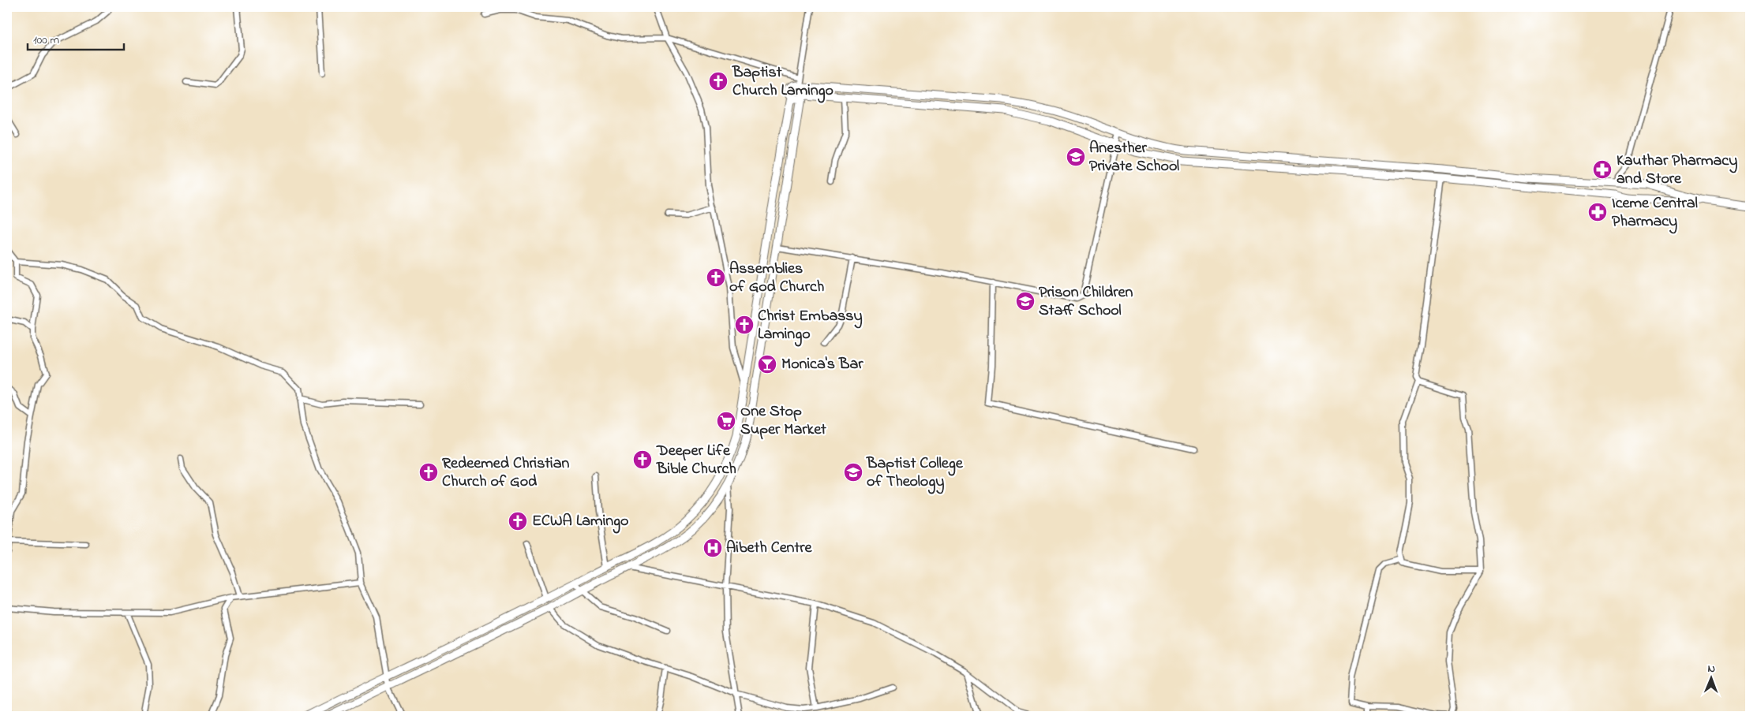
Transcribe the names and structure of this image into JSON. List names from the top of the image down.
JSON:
{
  "places": {
    "church": [
      "Baptist Church Lamingo",
      "Assemblies of God Church",
      "Christ Embassy Lamingo",
      "Deeper Life Bible Church",
      "Redeemed Christian Church of God",
      "ECWA Lamingo"
    ],
    "school or university": ["Anesther Private School", "Prison Children Staff School", "Baptist College of Theology"],
    "pharmacy": ["Kauthar Pharmacy and Store", "Iceme Central Pharmacy"],
    "bar": ["Monica's Bar"],
    "supermarket": ["One Stop Super Market"],
    "hospital": ["Aibeth Centre"]
  },
  "scale_bar": "100 m",
  "north": "top"
}
